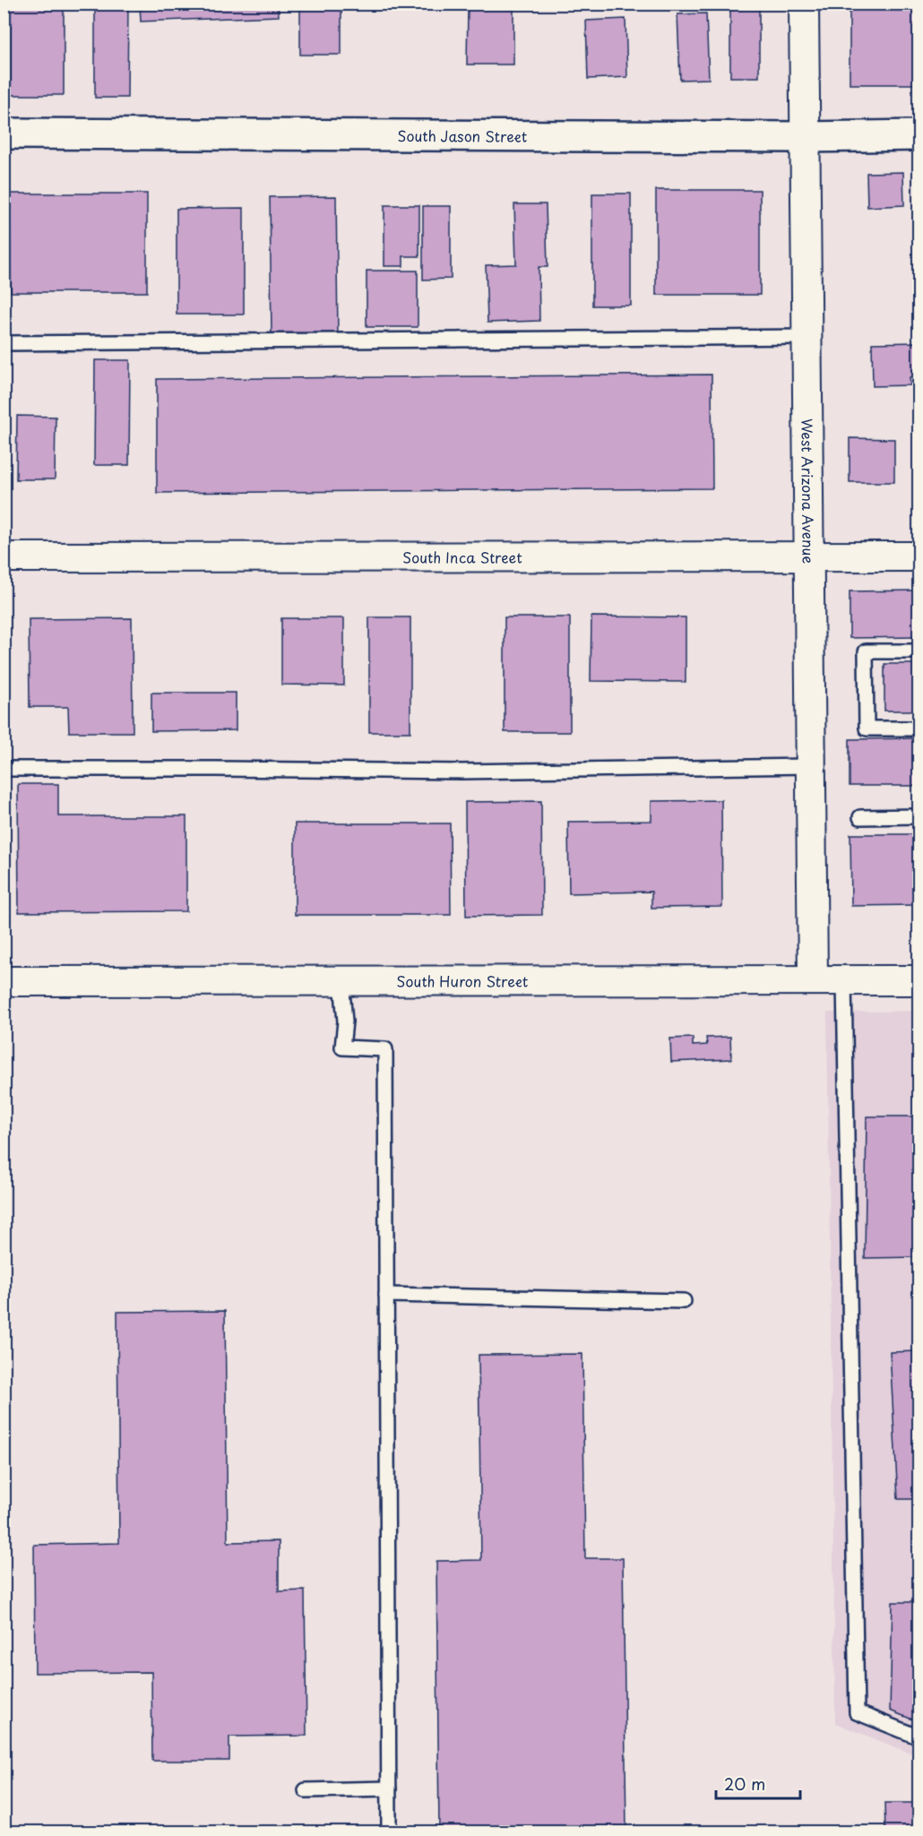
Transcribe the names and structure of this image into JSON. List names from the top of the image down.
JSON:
{
  "streets": {
    "street": [
      "South Jason Street",
      "West Arizona Avenue",
      "South Inca Street",
      "South Huron Street"
    ]
  },
  "crossings": [
    ["South Jason Street", "West Arizona Avenue"],
    ["West Arizona Avenue", "South Inca Street"],
    ["West Arizona Avenue", "South Huron Street"]
  ],
  "scale_bar": "20 m"
}
